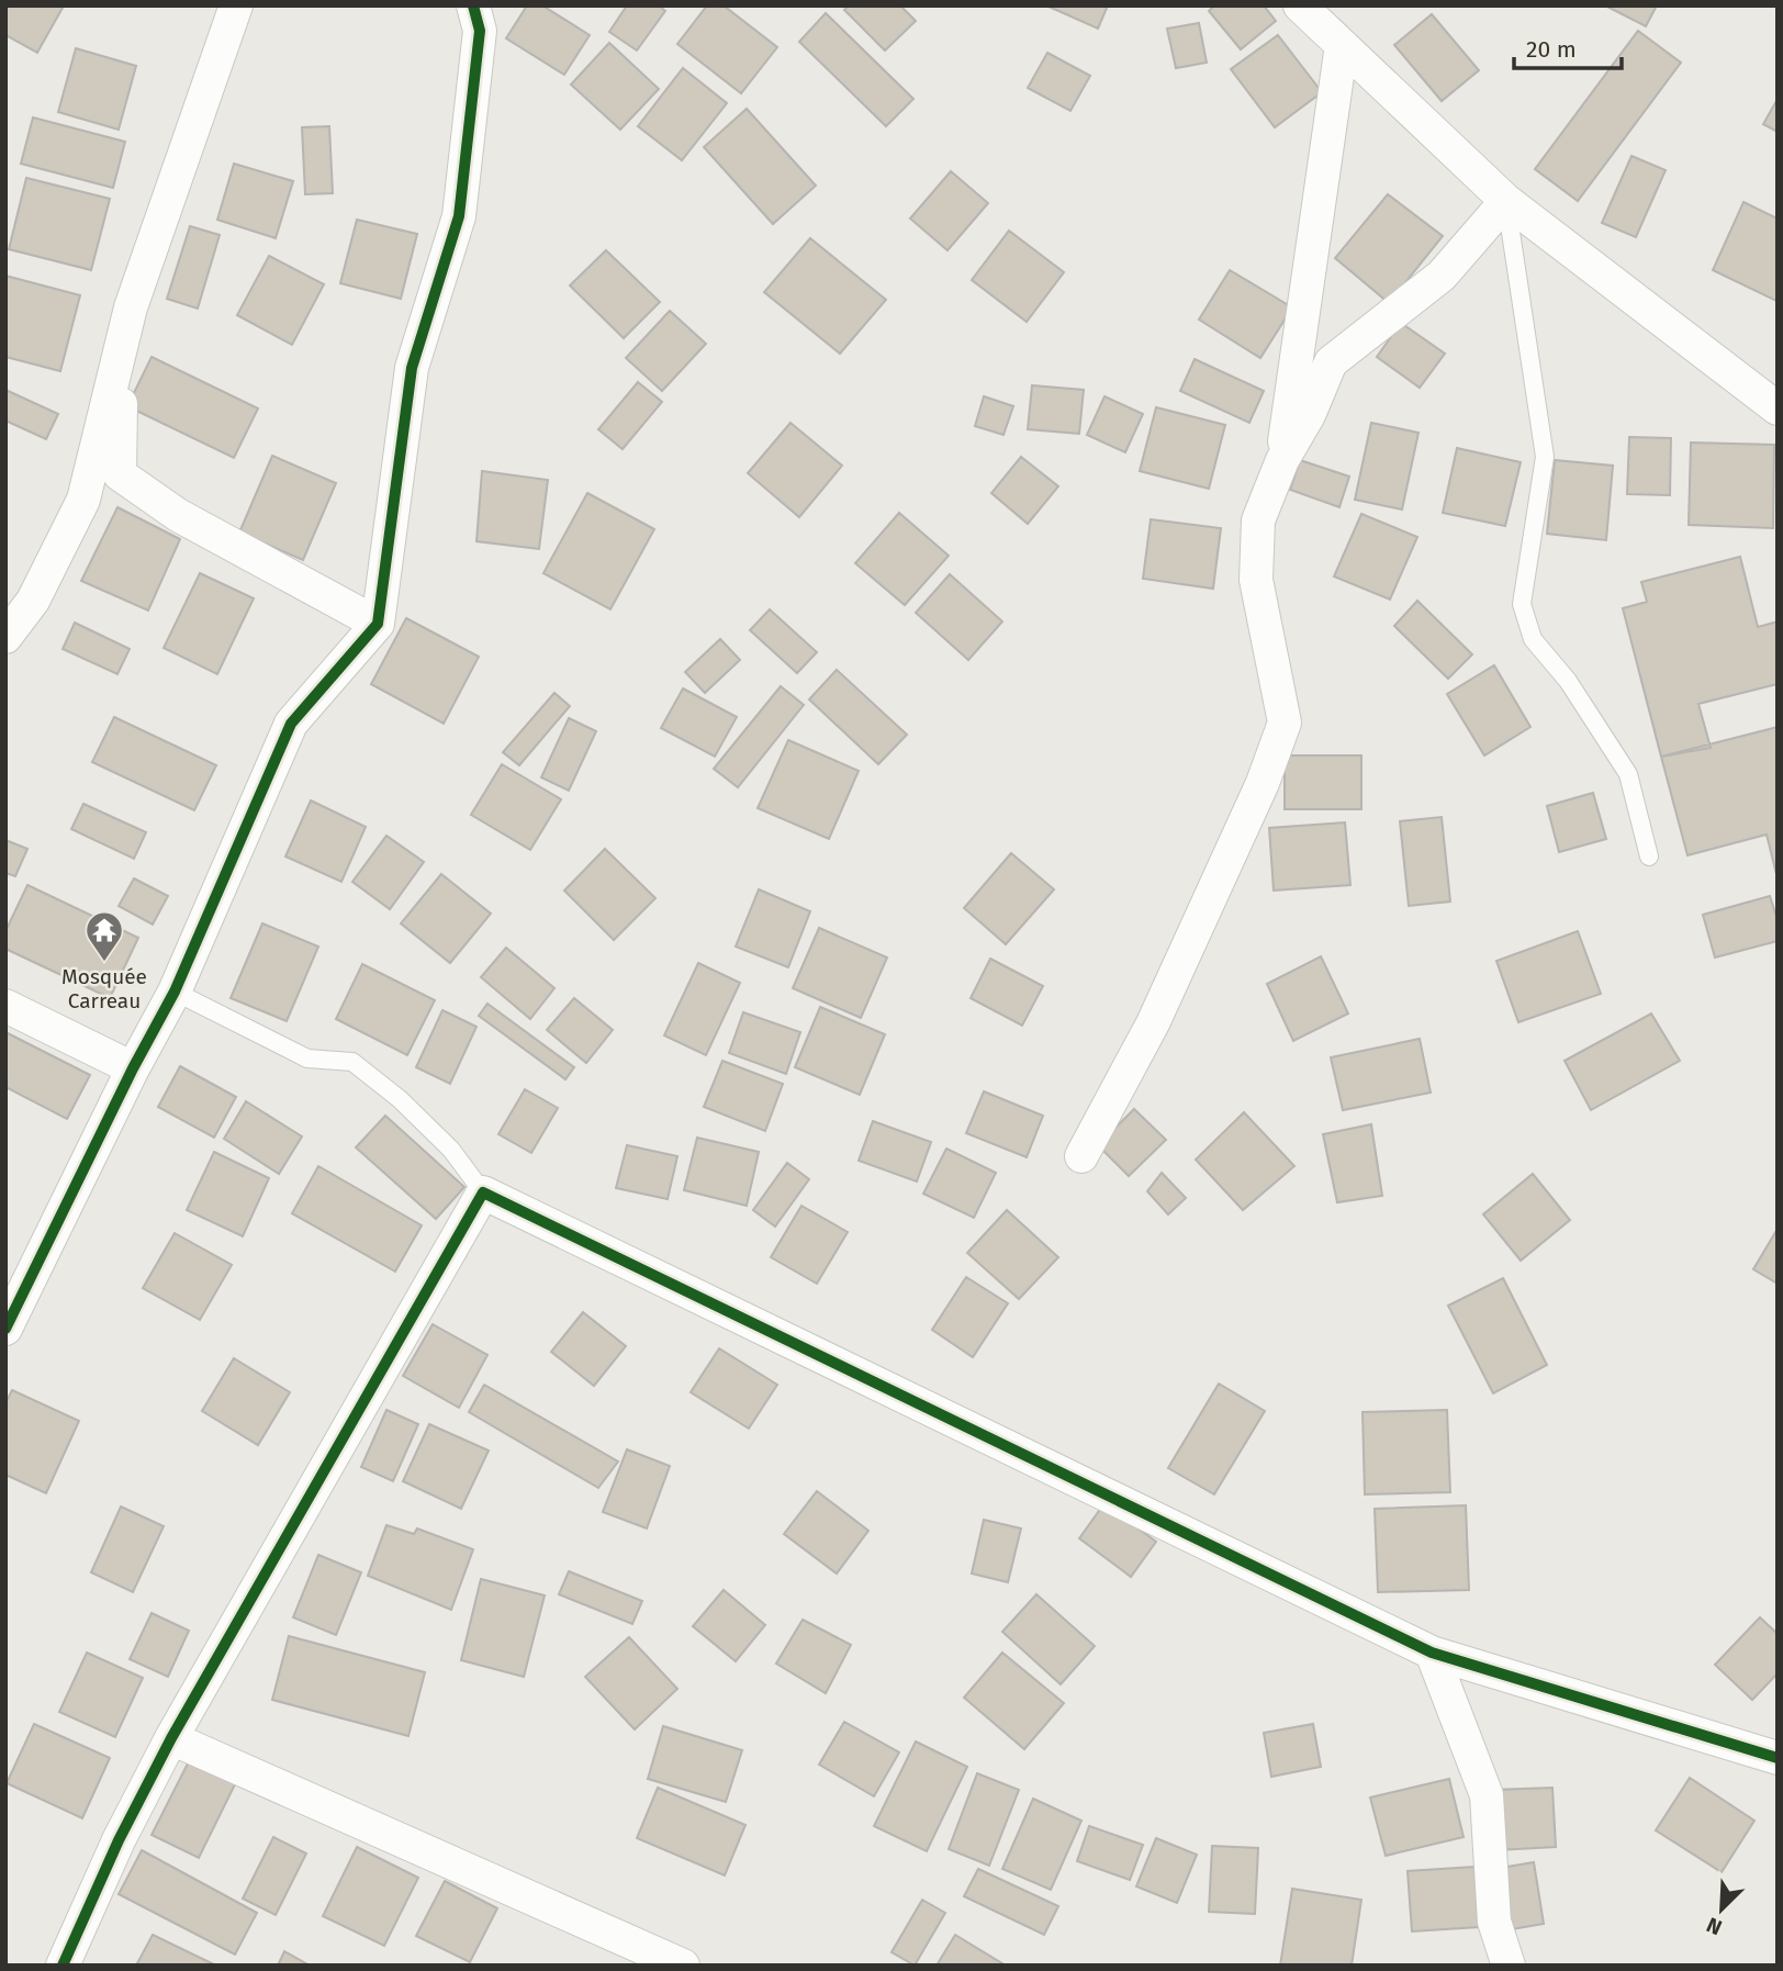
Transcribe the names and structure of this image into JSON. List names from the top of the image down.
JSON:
{
  "places": {
    "temple": ["Mosquée Carreau"]
  },
  "scale_bar": "20 m",
  "north": "bottom left"
}
